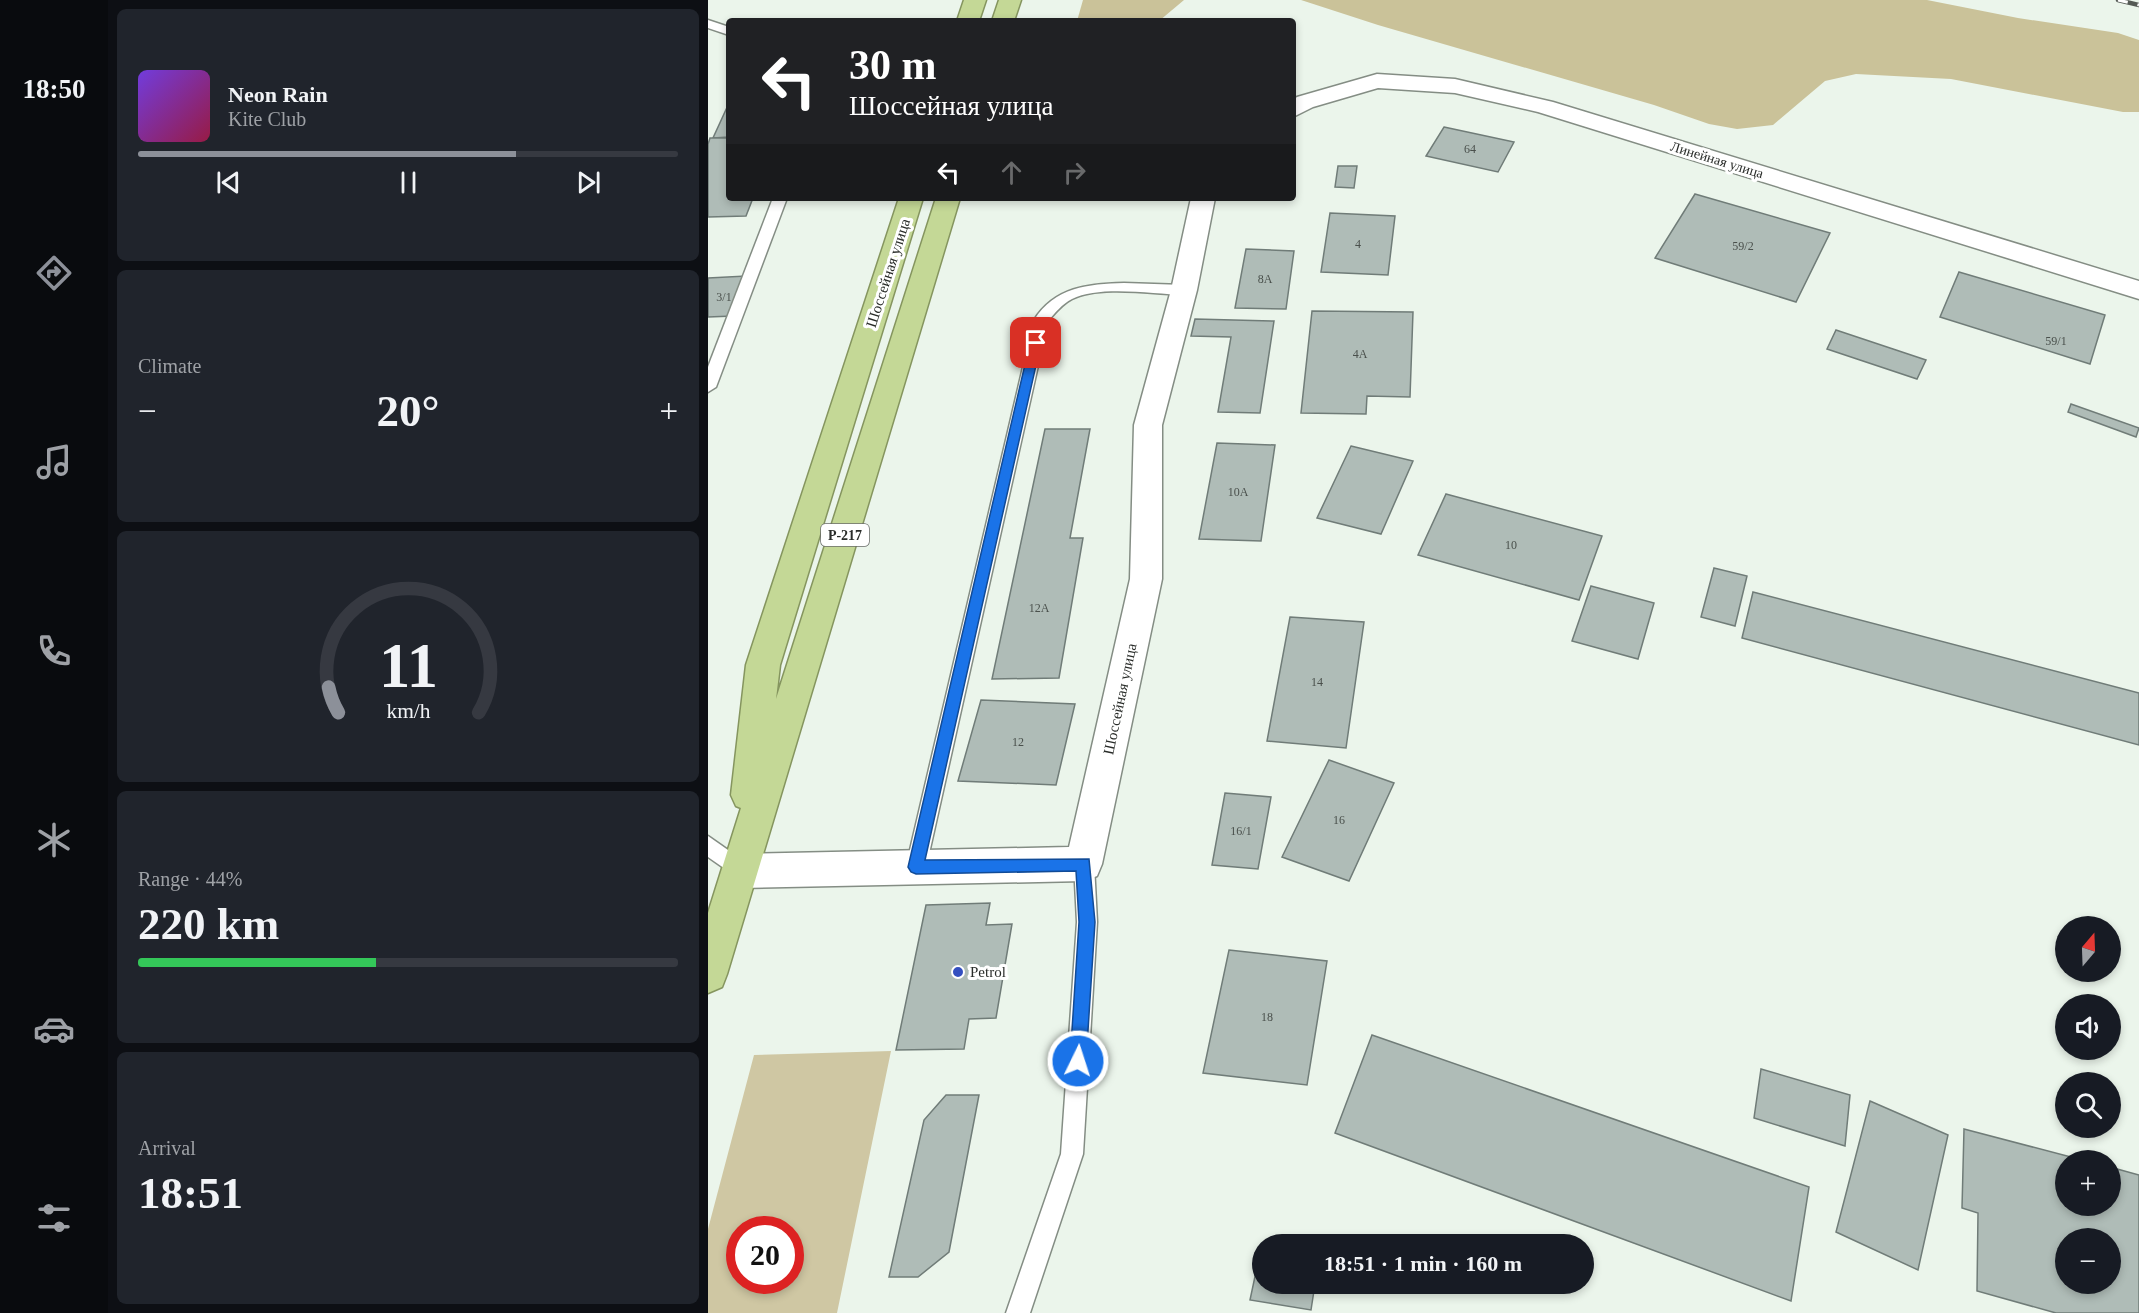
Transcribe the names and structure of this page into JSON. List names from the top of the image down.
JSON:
{
  "streets": {
    "highway": ["Шоссейная улица", "Р-217"],
    "street": ["Линейная улица"]
  },
  "places": ["Petrol"],
  "house_numbers": [
    "64",
    "4",
    "59/2",
    "8А",
    "3/1",
    "59/1",
    "4А",
    "10А",
    "10",
    "12А",
    "14",
    "12",
    "16",
    "16/1",
    "18"
  ],
  "north": "top",
  "page": {
    "tabs": "18:50",
    "turn": ["30 m", "Шоссейная улица"],
    "song": ["Neon Rain", "Kite Club"],
    "tile": [
      "Climate",
      ["Range · 44%", "220 km"],
      ["Arrival", "18:51"]
    ],
    "heat": ["−", "20°", "+"],
    "map_buttons": ["+", "−"],
    "limit": "20",
    "trip": "18:51 · 1 min · 160 m",
    "gauge": ["11", "km/h"]
  }
}
